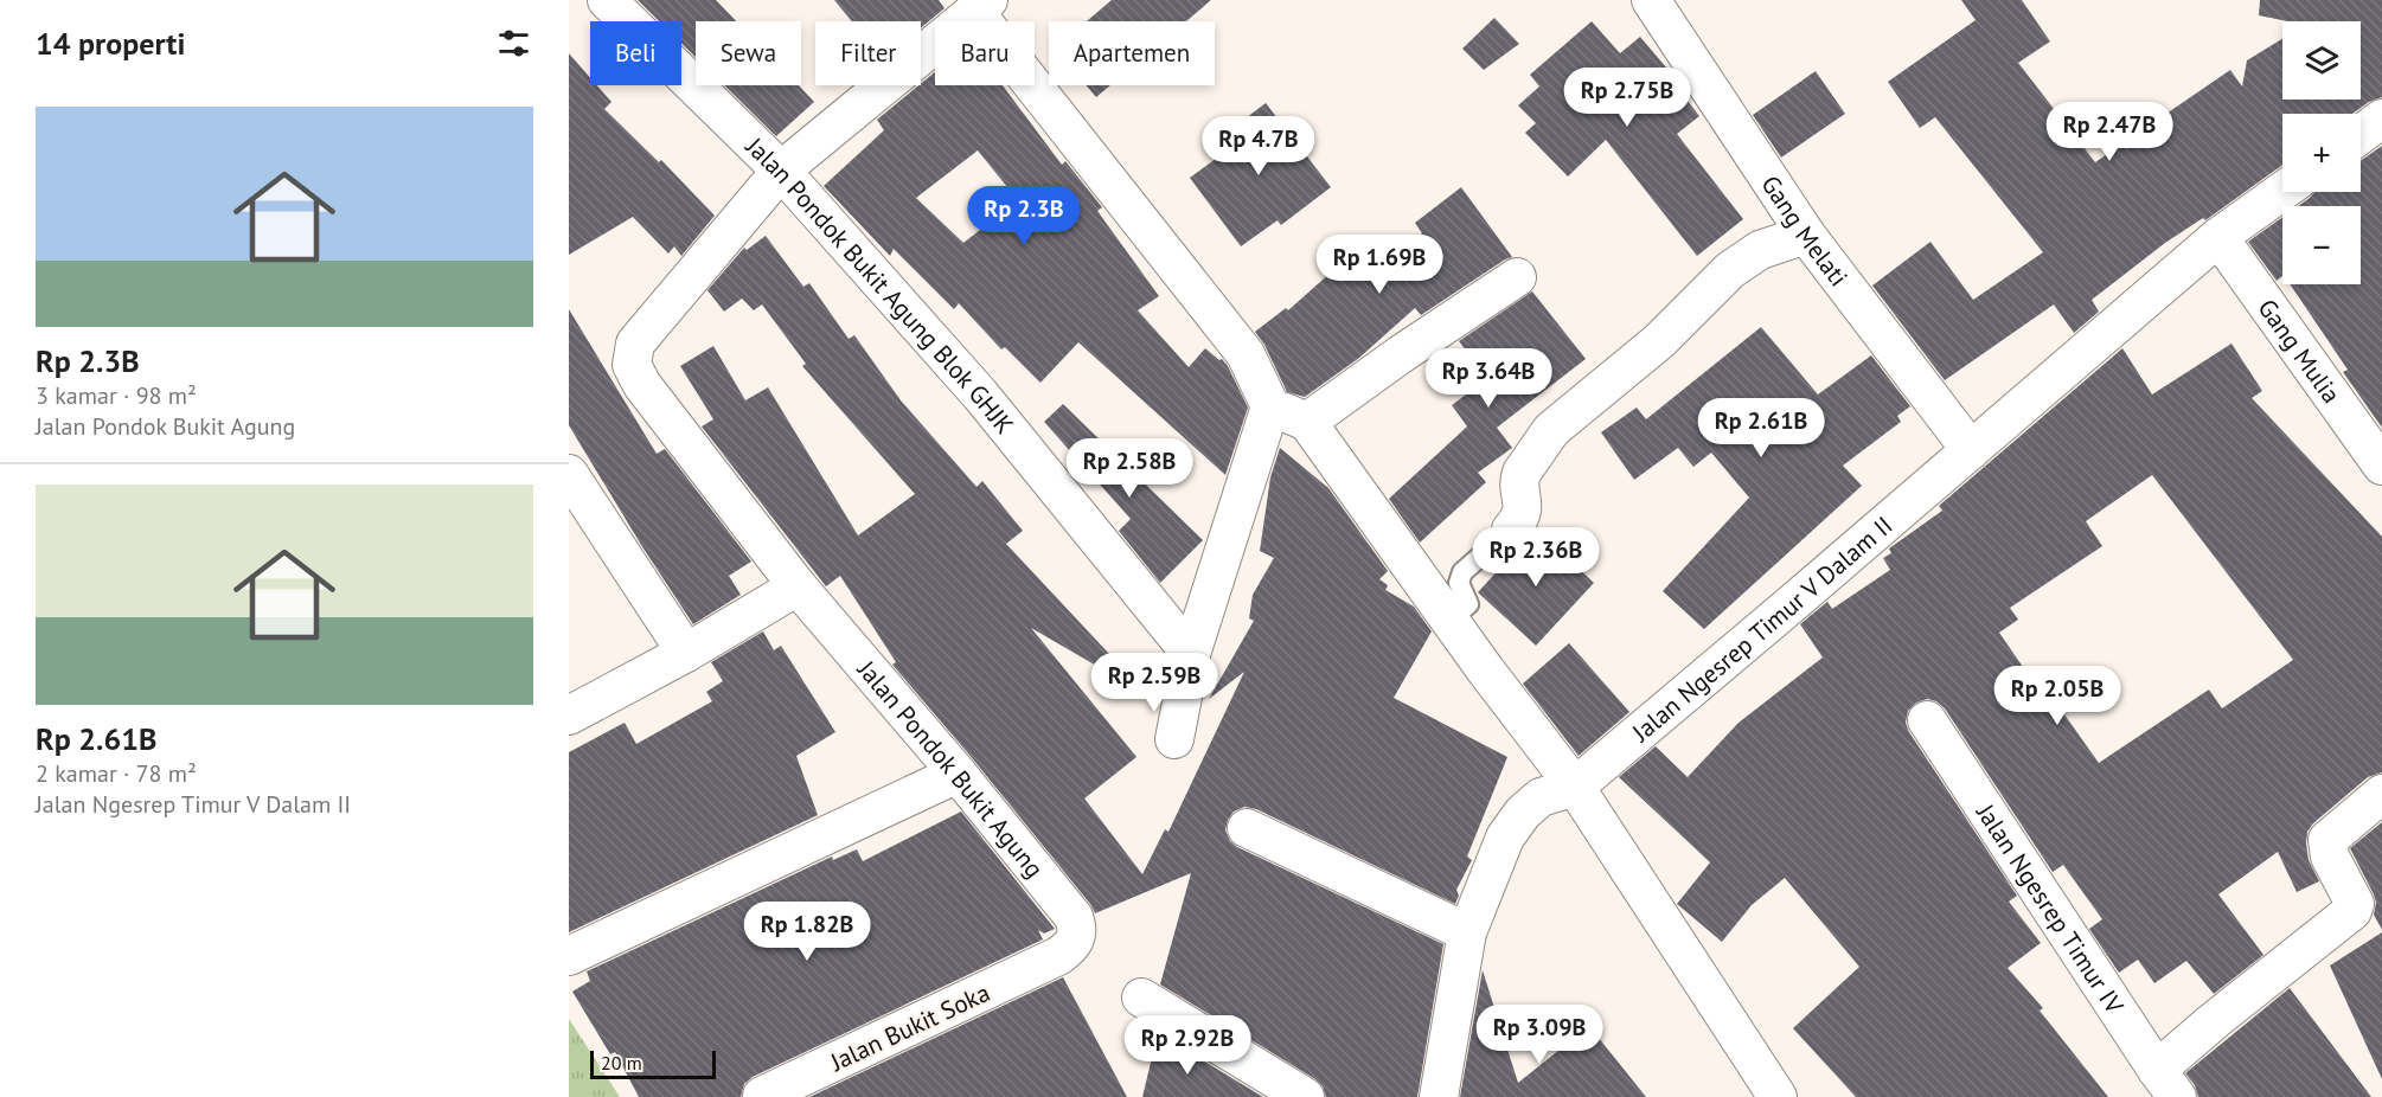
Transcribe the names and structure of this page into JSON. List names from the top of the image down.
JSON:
{
  "streets": {
    "street": [
      "Gang Melati",
      "Jalan Pondok Bukit Agung Blok GHJK",
      "Gang Mulia",
      "Jalan Ngesrep Timur V Dalam II",
      "Jalan Pondok Bukit Agung",
      "Jalan Ngesrep Timur IV",
      "Jalan Bukit Soka"
    ]
  },
  "crossings": [
    ["Gang Melati", "Jalan Ngesrep Timur V Dalam II"],
    ["Jalan Pondok Bukit Agung Blok GHJK", "Jalan Pondok Bukit Agung"],
    ["Gang Mulia", "Jalan Ngesrep Timur V Dalam II"],
    ["Jalan Pondok Bukit Agung", "Jalan Bukit Soka"]
  ],
  "scale_bar": "20 m",
  "page": {
    "heading": "14 properti",
    "map_buttons": ["+", "−"],
    "chip": [
      "Beli",
      "Sewa",
      "Filter",
      "Baru",
      "Apartemen"
    ],
    "price": [
      "Rp 2.75B",
      "Rp 2.47B",
      "Rp 4.7B",
      "Rp 2.3B",
      "Rp 1.69B",
      "Rp 3.64B",
      "Rp 2.61B",
      "Rp 2.58B",
      "Rp 2.36B",
      "Rp 2.59B",
      "Rp 2.05B",
      "Rp 1.82B",
      "Rp 3.09B",
      "Rp 2.92B"
    ],
    "list": [
      {
        "name": "Rp 2.3B",
        "note": "3 kamar · 98 m² · Jalan Pondok Bukit Agung"
      },
      {
        "name": "Rp 2.61B",
        "note": "2 kamar · 78 m² · Jalan Ngesrep Timur V Dalam II"
      }
    ],
    "scale": "20 m"
  }
}
